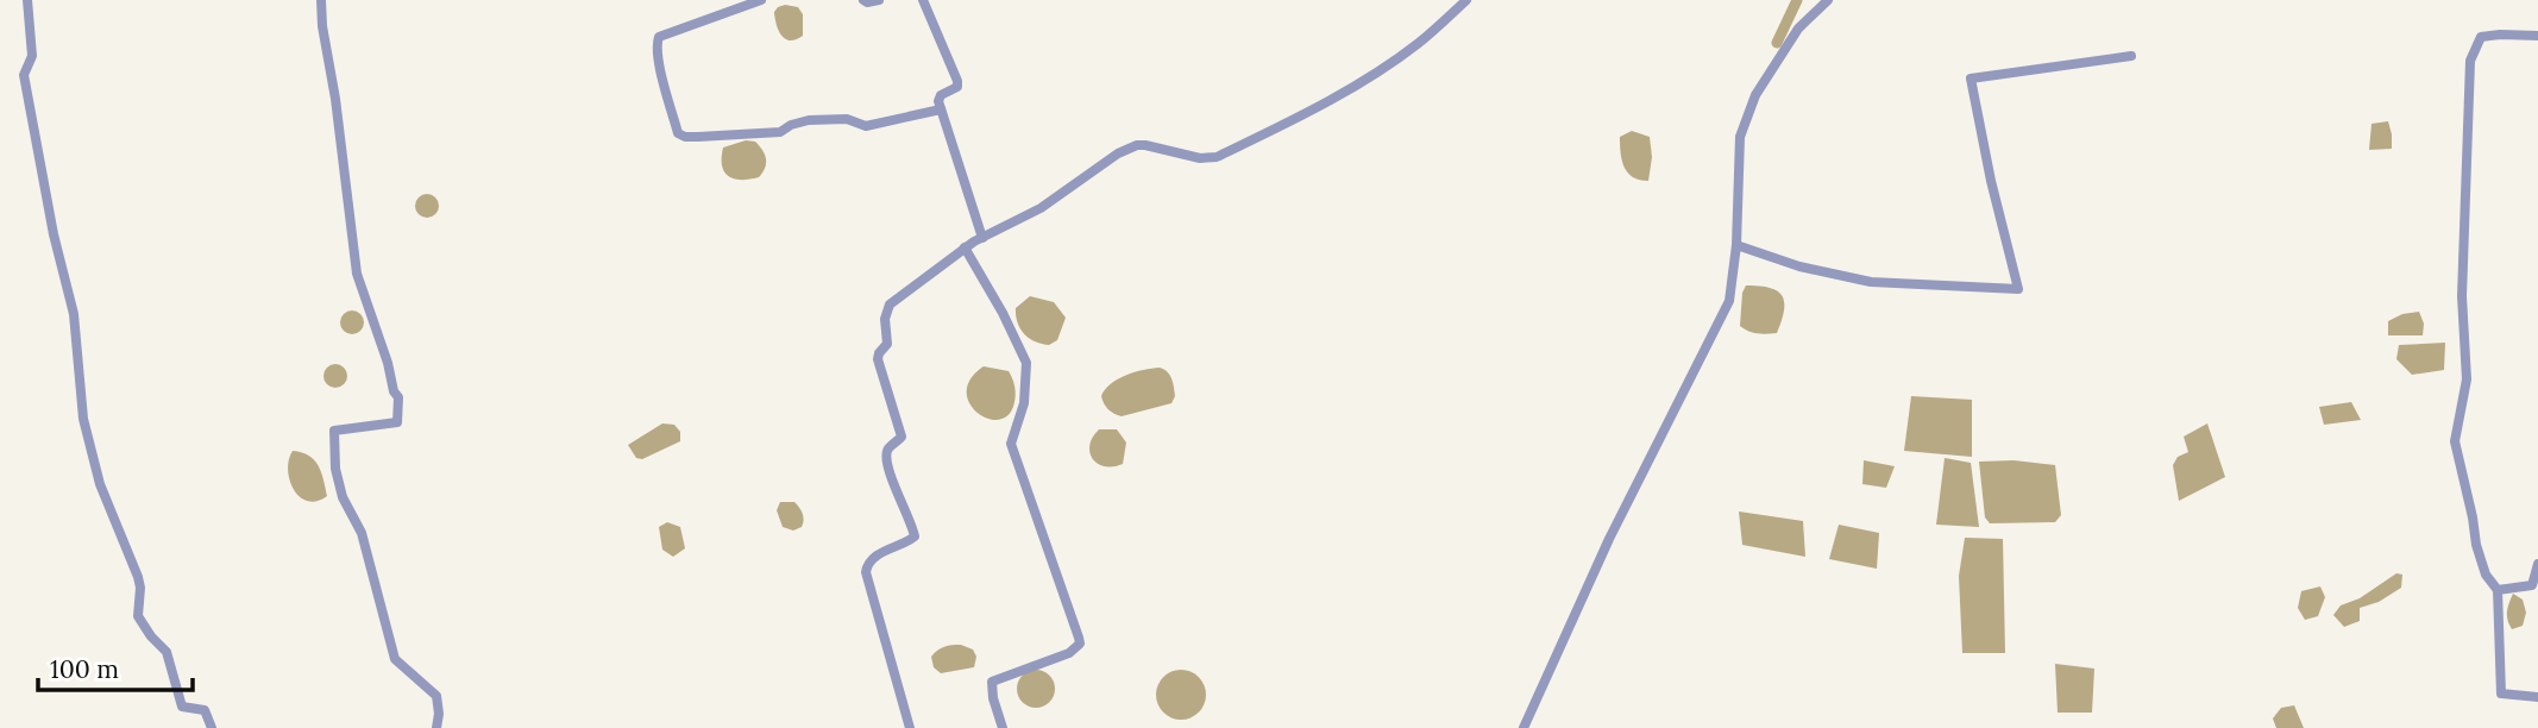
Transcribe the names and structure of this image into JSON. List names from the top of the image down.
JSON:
{
  "scale_bar": "100 m"
}
